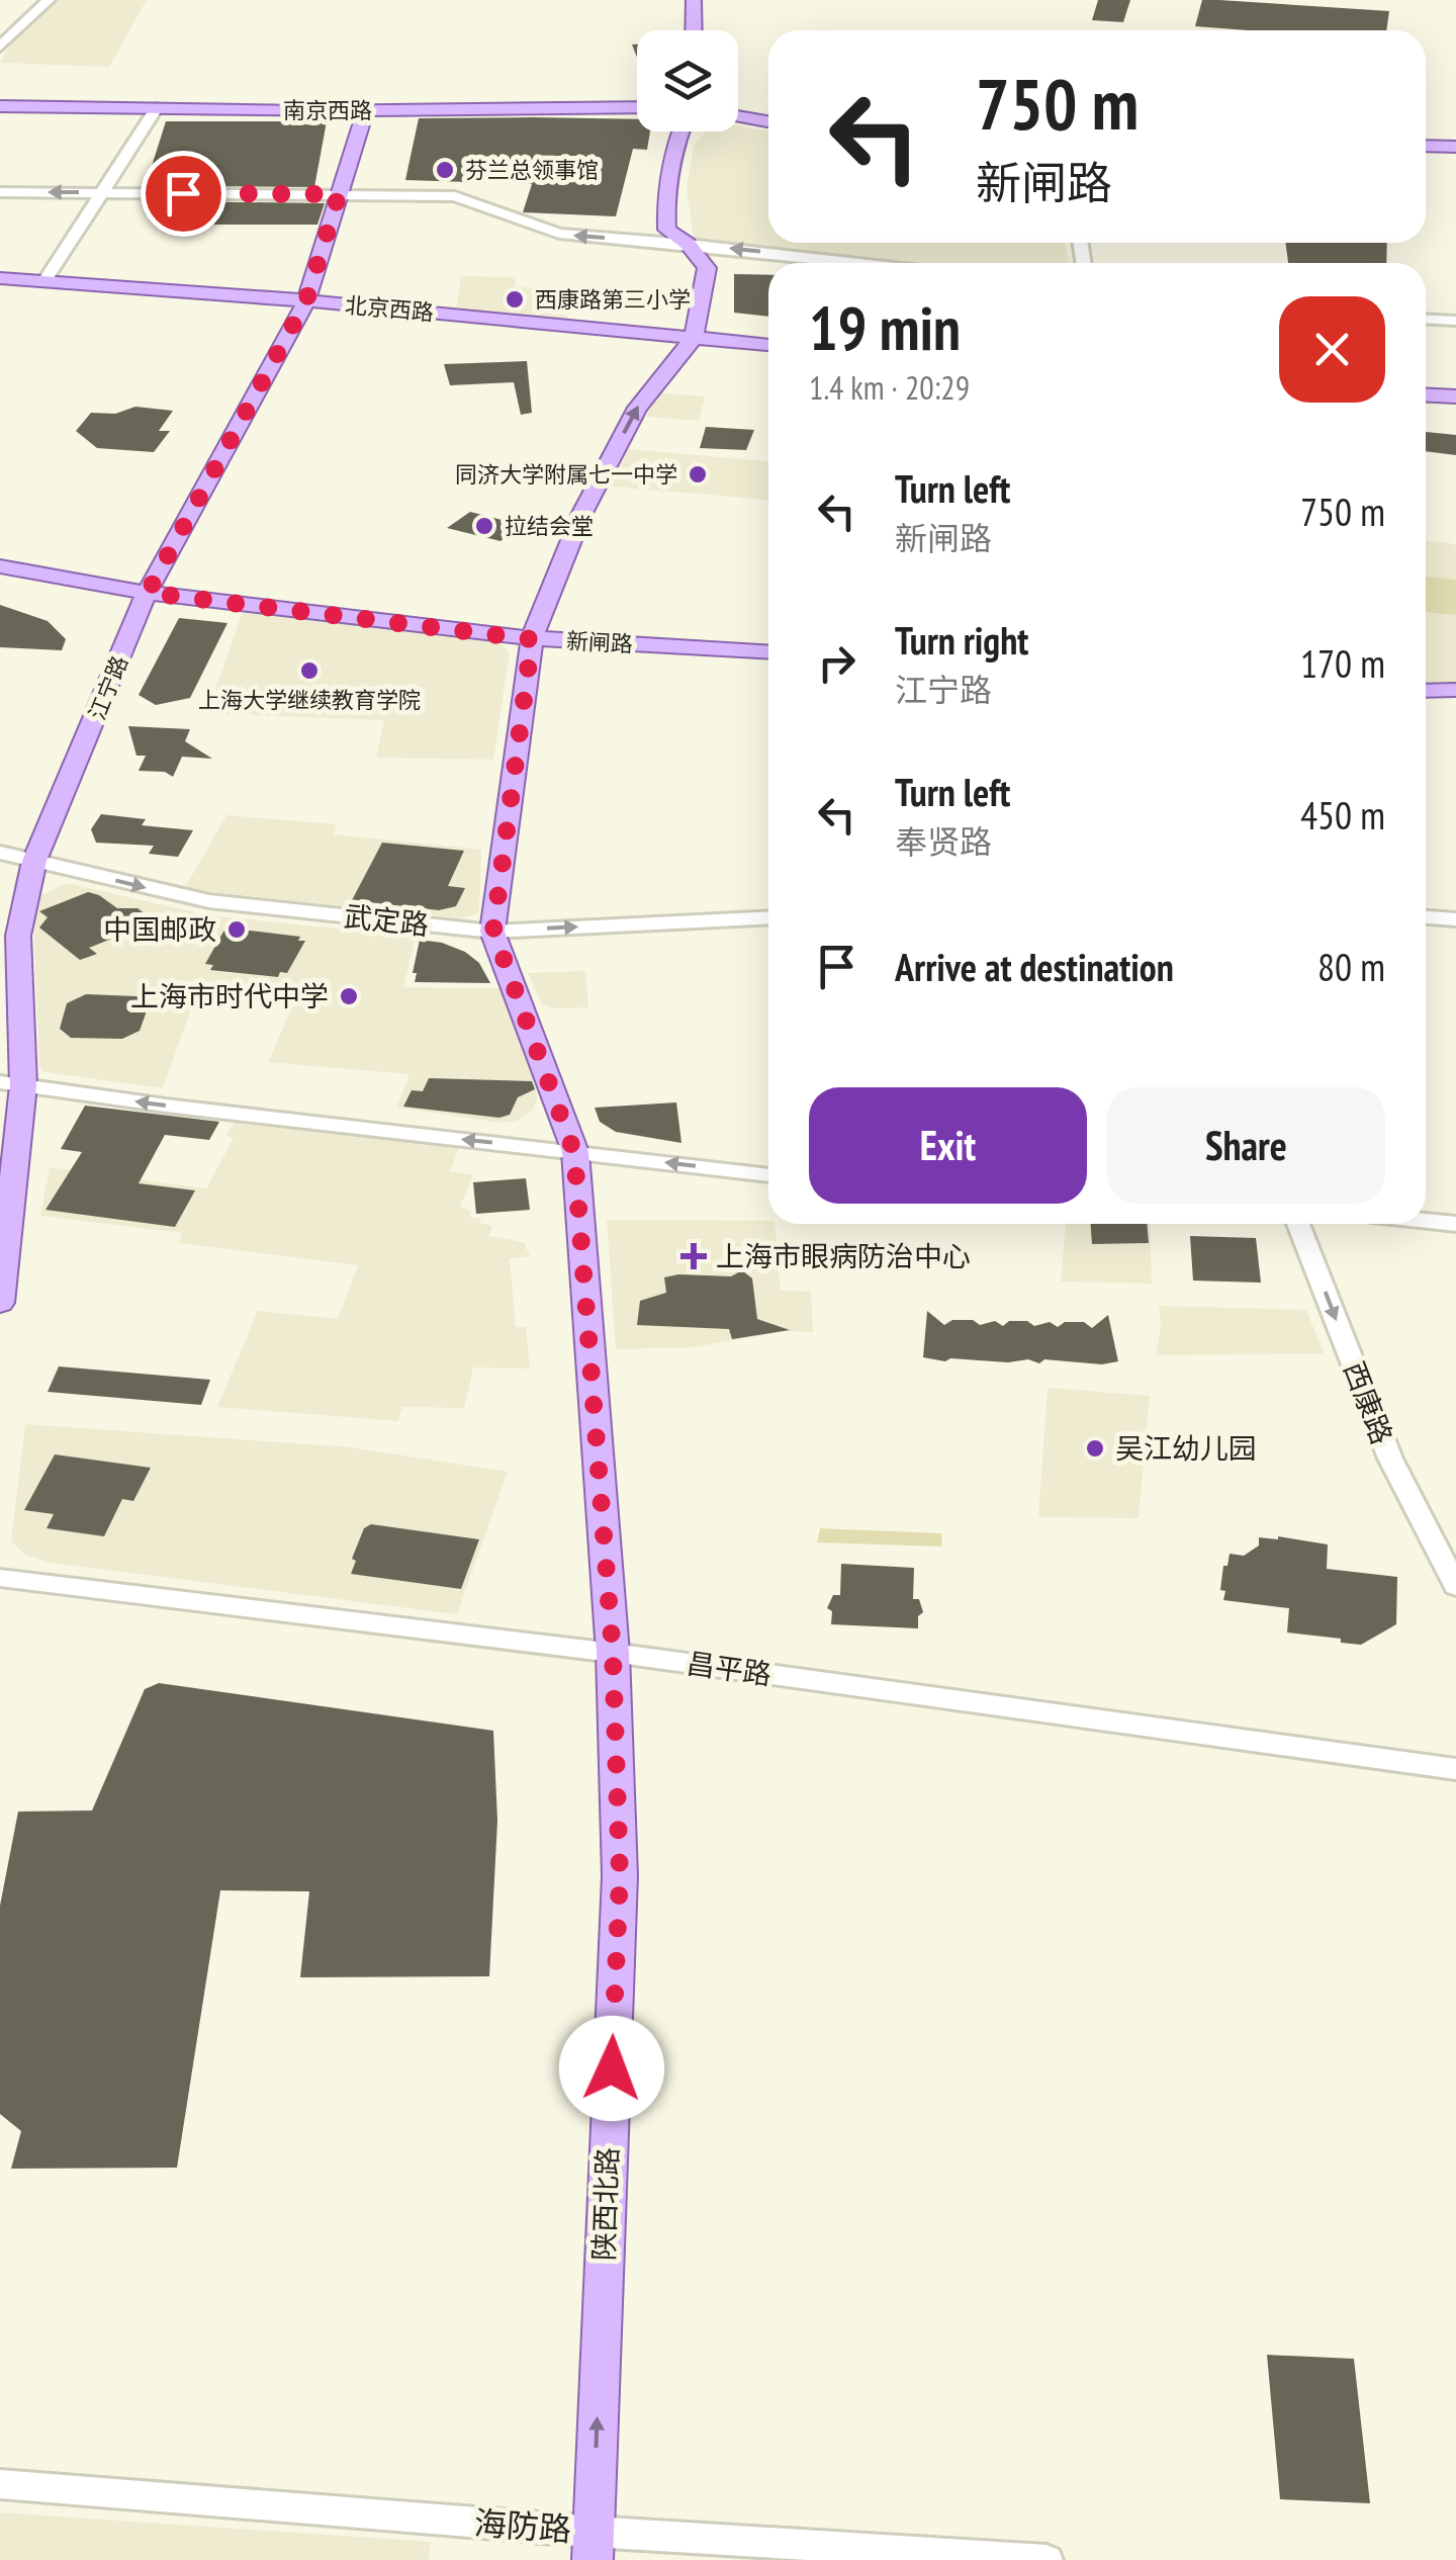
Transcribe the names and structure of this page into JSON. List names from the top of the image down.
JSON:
{
  "streets": {
    "main road": [
      "南京西路",
      "北京西路",
      "新闸路",
      "江宁路",
      "陕西北路"
    ],
    "street": [
      "武定路",
      "西康路",
      "昌平路",
      "海防路"
    ]
  },
  "crossings": [
    ["南京西路", "江宁路"],
    ["北京西路", "江宁路"],
    ["北京西路", "陕西北路"],
    ["新闸路", "江宁路"],
    ["新闸路", "陕西北路"],
    ["江宁路", "武定路"],
    ["武定路", "陕西北路"],
    ["昌平路", "陕西北路"],
    ["陕西北路", "海防路"]
  ],
  "one_way": ["武定路", "西康路", "陕西北路"],
  "places": {
    "other": [
      "芬兰总领事馆",
      "西康路第三小学",
      "同济大学附属七一中学",
      "拉结会堂",
      "上海大学继续教育学院",
      "中国邮政",
      "上海市时代中学",
      "吴江幼儿园"
    ],
    "health": ["上海市眼病防治中心"]
  },
  "page": {
    "turn": ["750 m", "新闸路"],
    "heading": ["19 min", "1.4 km · 20:29"],
    "list": [
      {
        "name": "Turn left",
        "note": "新闸路",
        "value": "750 m"
      },
      {
        "name": "Turn right",
        "note": "江宁路",
        "value": "170 m"
      },
      {
        "name": "Turn left",
        "note": "奉贤路",
        "value": "450 m"
      },
      {
        "name": "Arrive at destination",
        "value": "80 m"
      }
    ],
    "buttons": ["Exit", "Share"]
  }
}
